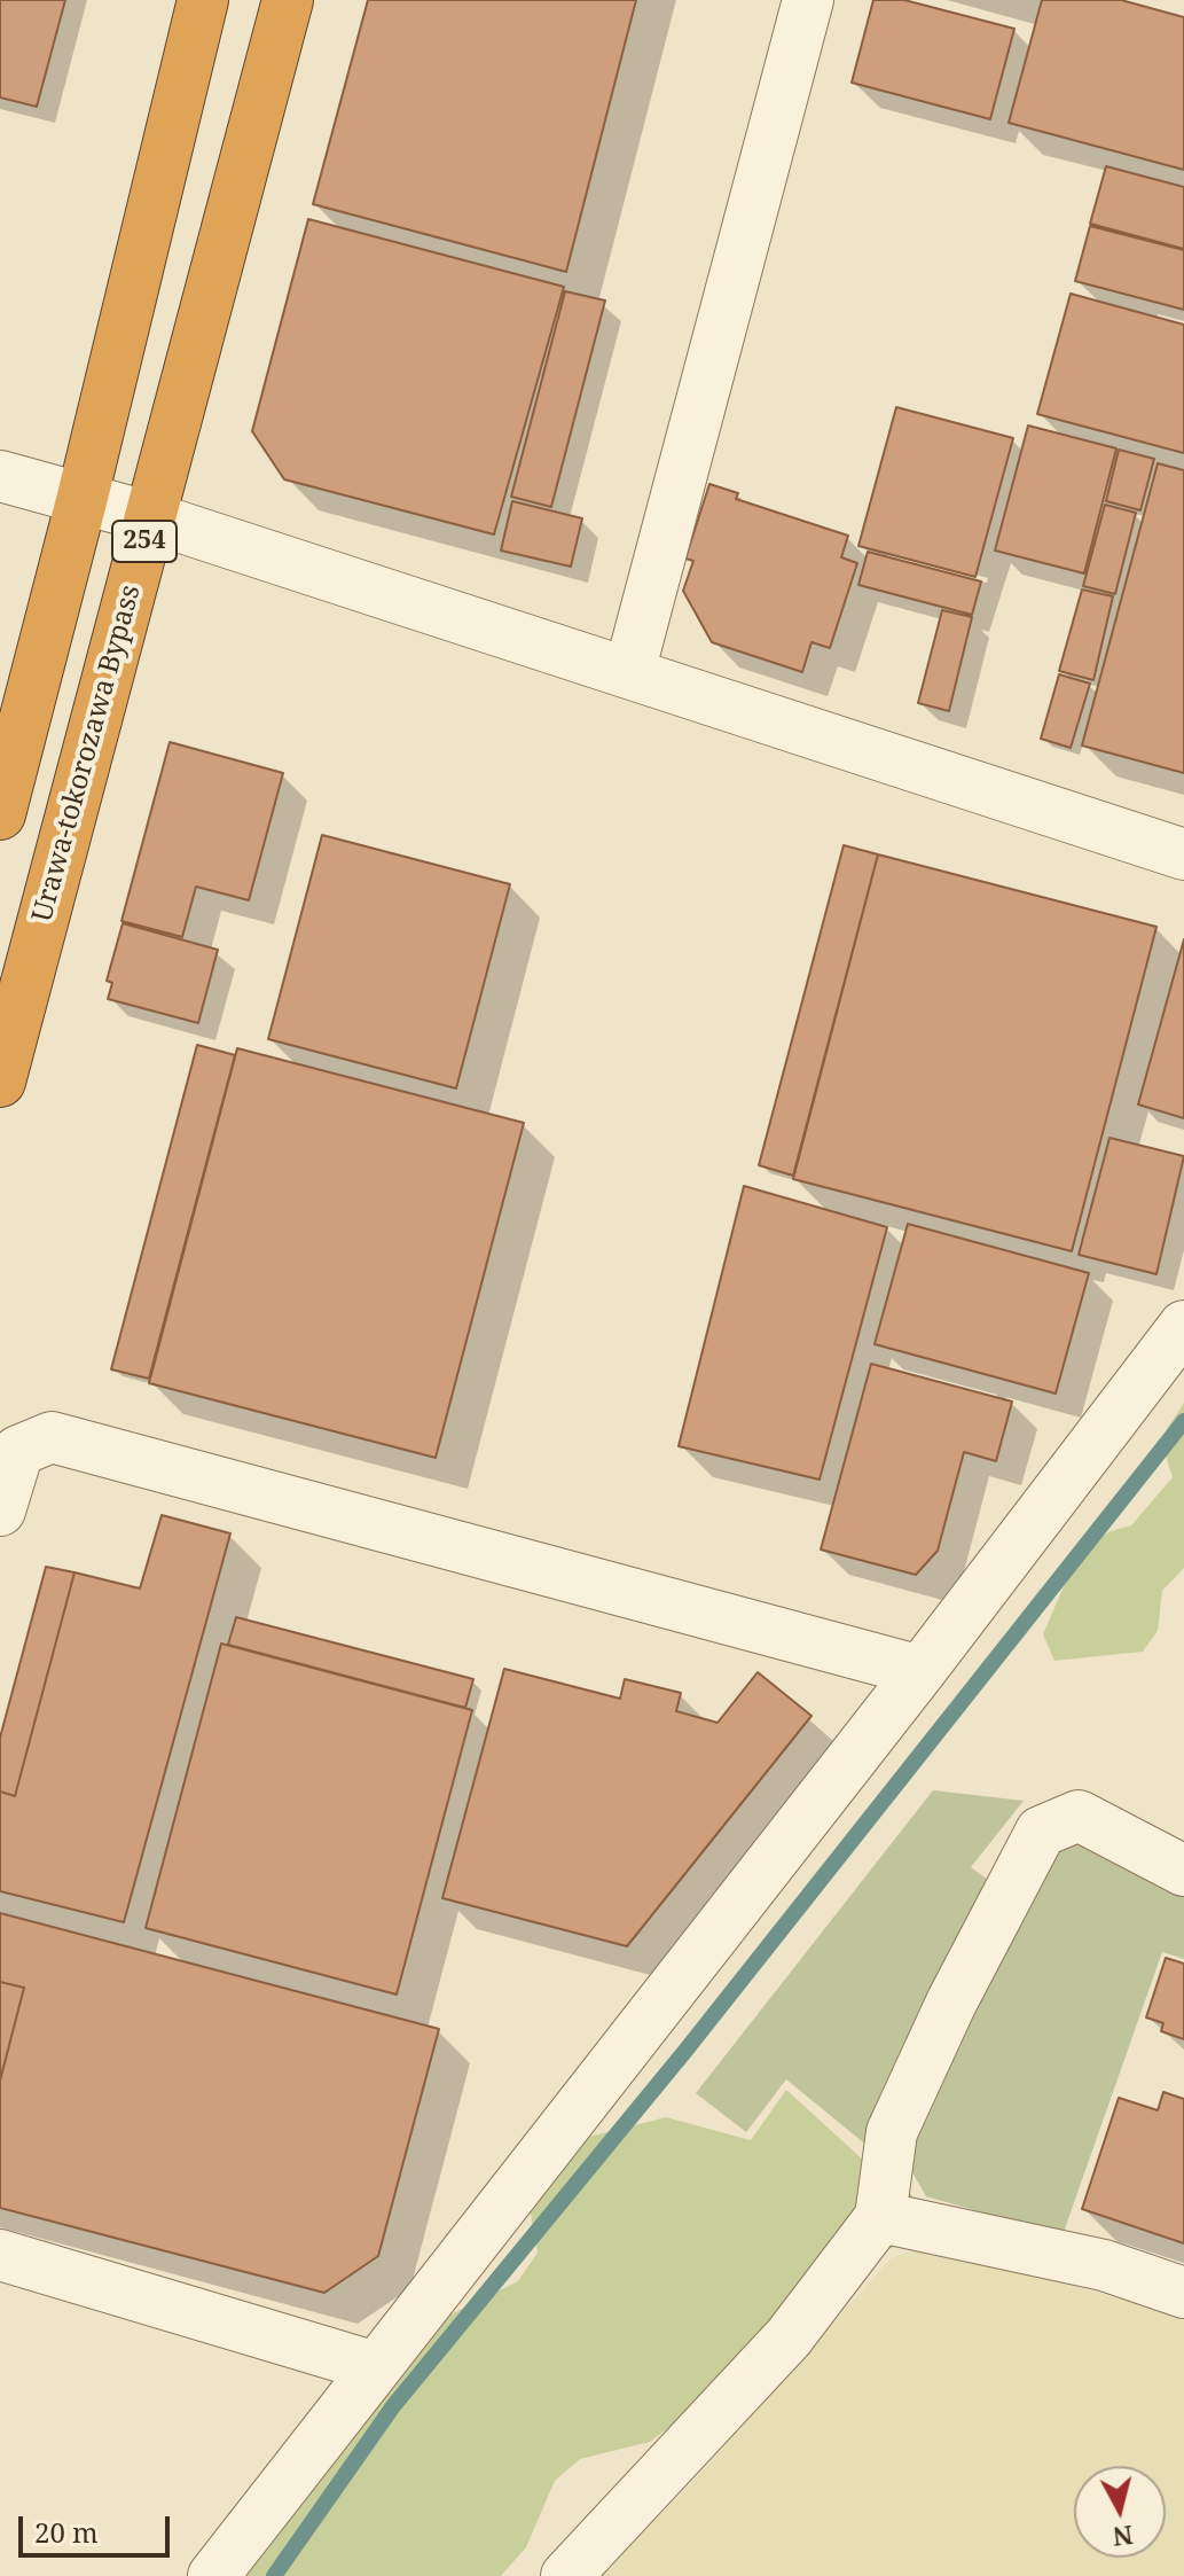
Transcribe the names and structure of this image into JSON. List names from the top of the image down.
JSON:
{
  "streets": {
    "highway": ["254", "Urawa-tokorozawa Bypass"]
  },
  "scale_bar": "20 m",
  "north": "bottom"
}
